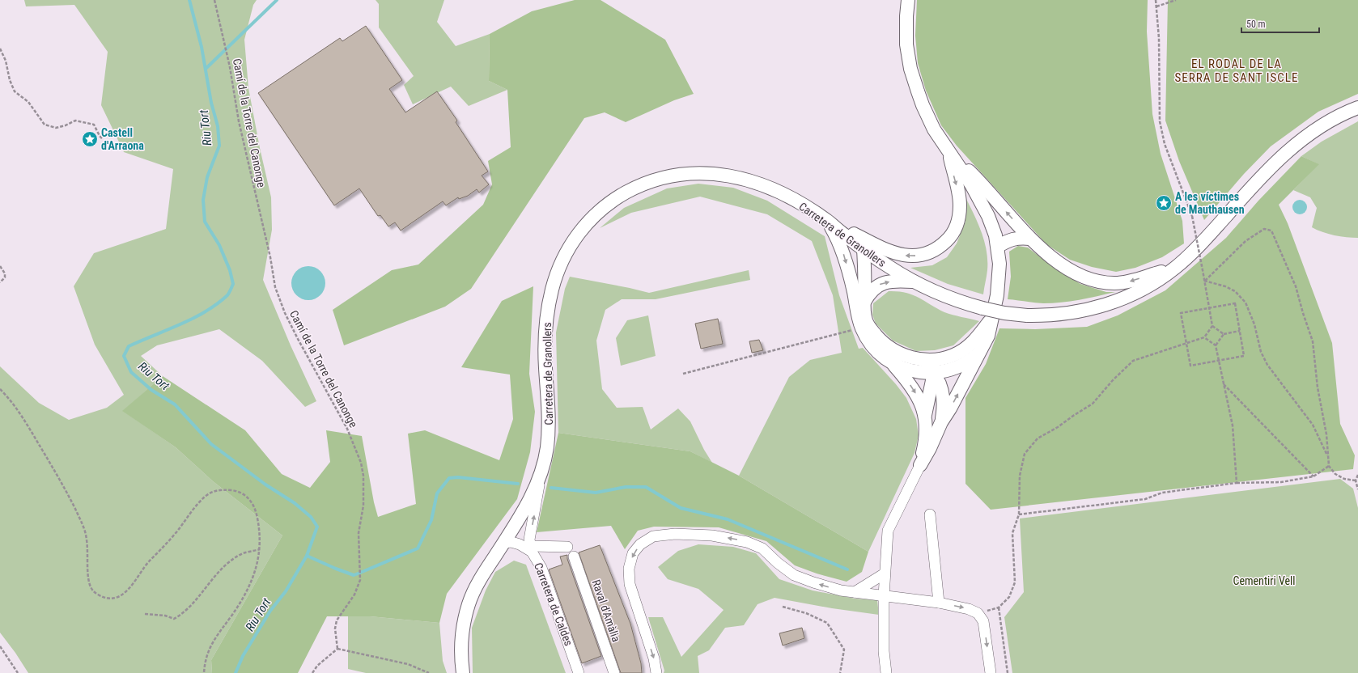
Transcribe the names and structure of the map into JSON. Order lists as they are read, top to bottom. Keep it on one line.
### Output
{"streets":{"main road":["Carretera de Granollers"],"street":["Carretera de Caldes","Raval d'Amàlia"],"path":["Camí de la Torre del Canonge"]},"crossings":[["Carretera de Granollers","Carretera de Caldes"]],"districts":["EL RODAL DE LA SERRA DE SANT ISCLE"],"water":["Riu Tort"],"parks":["Cementiri Vell"],"places":{"place":["Castell d'Arraona","A les víctimes de Mauthausen"]},"scale_bar":"50 m"}
